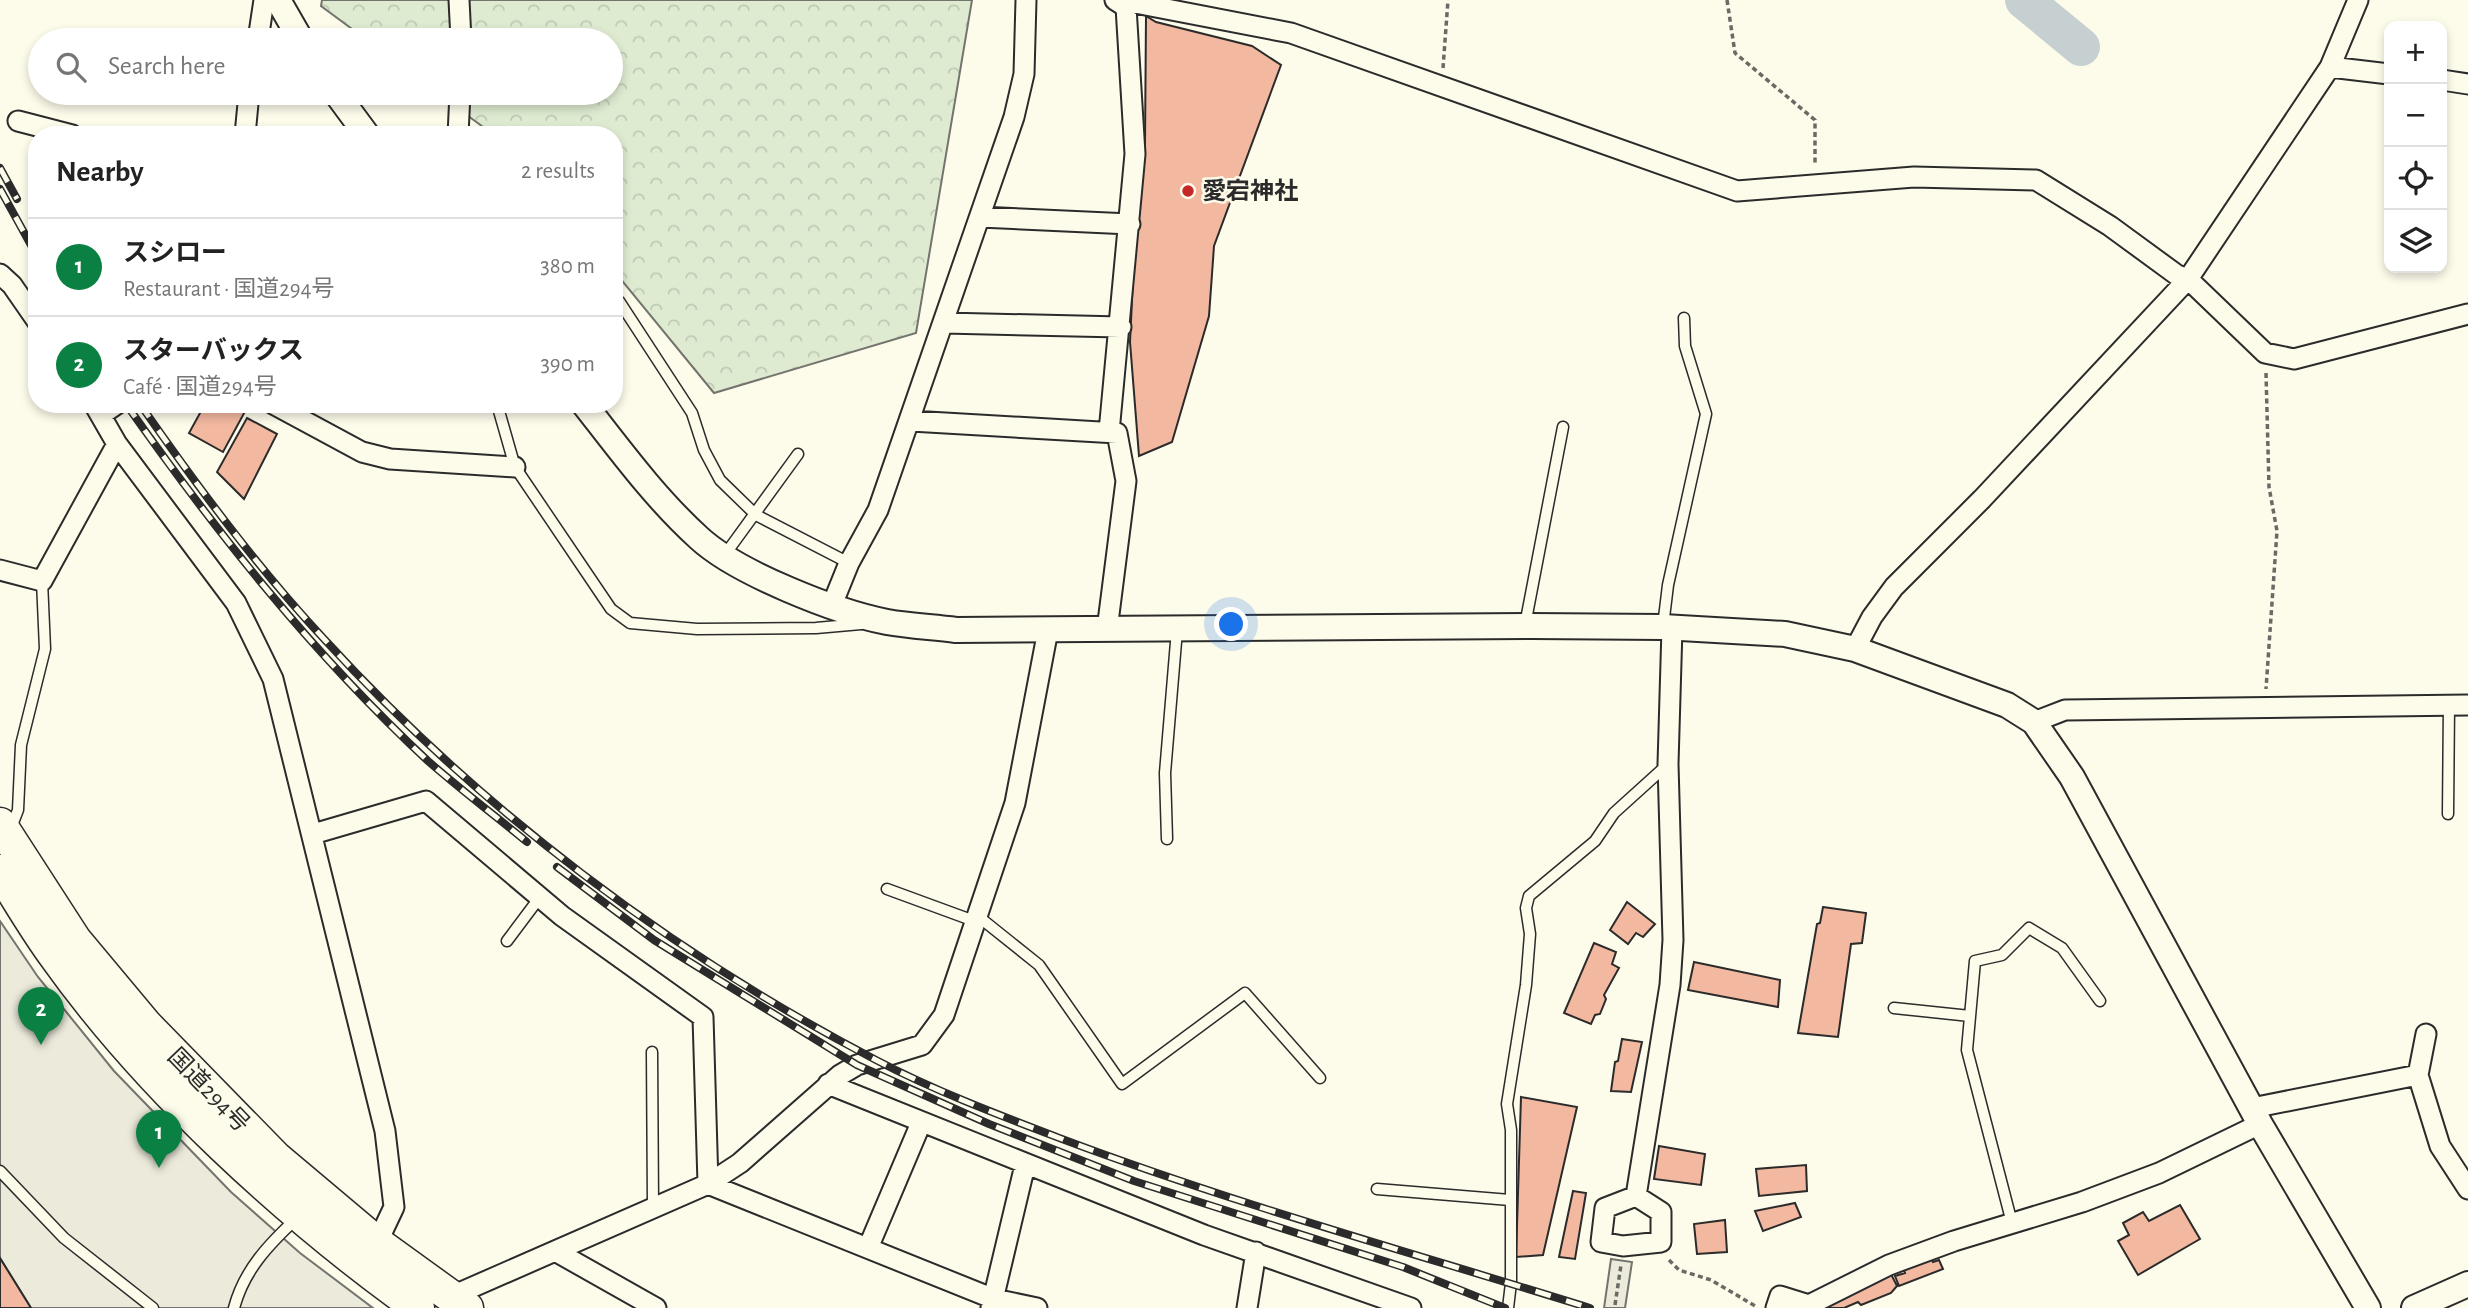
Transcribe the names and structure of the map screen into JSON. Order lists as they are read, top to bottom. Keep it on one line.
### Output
{"streets":{"highway":["国道294号"]},"places":["愛宕神社"],"page":{"map_buttons":["+","−"],"search":"Search here","heading":["Nearby","2 results"],"list":[{"mark":"1","name":"スシロー","note":"Restaurant · 国道294号","value":"380 m"},{"mark":"2","name":"スターバックス","note":"Café · 国道294号","value":"390 m"}],"pins":["2","1"]}}
